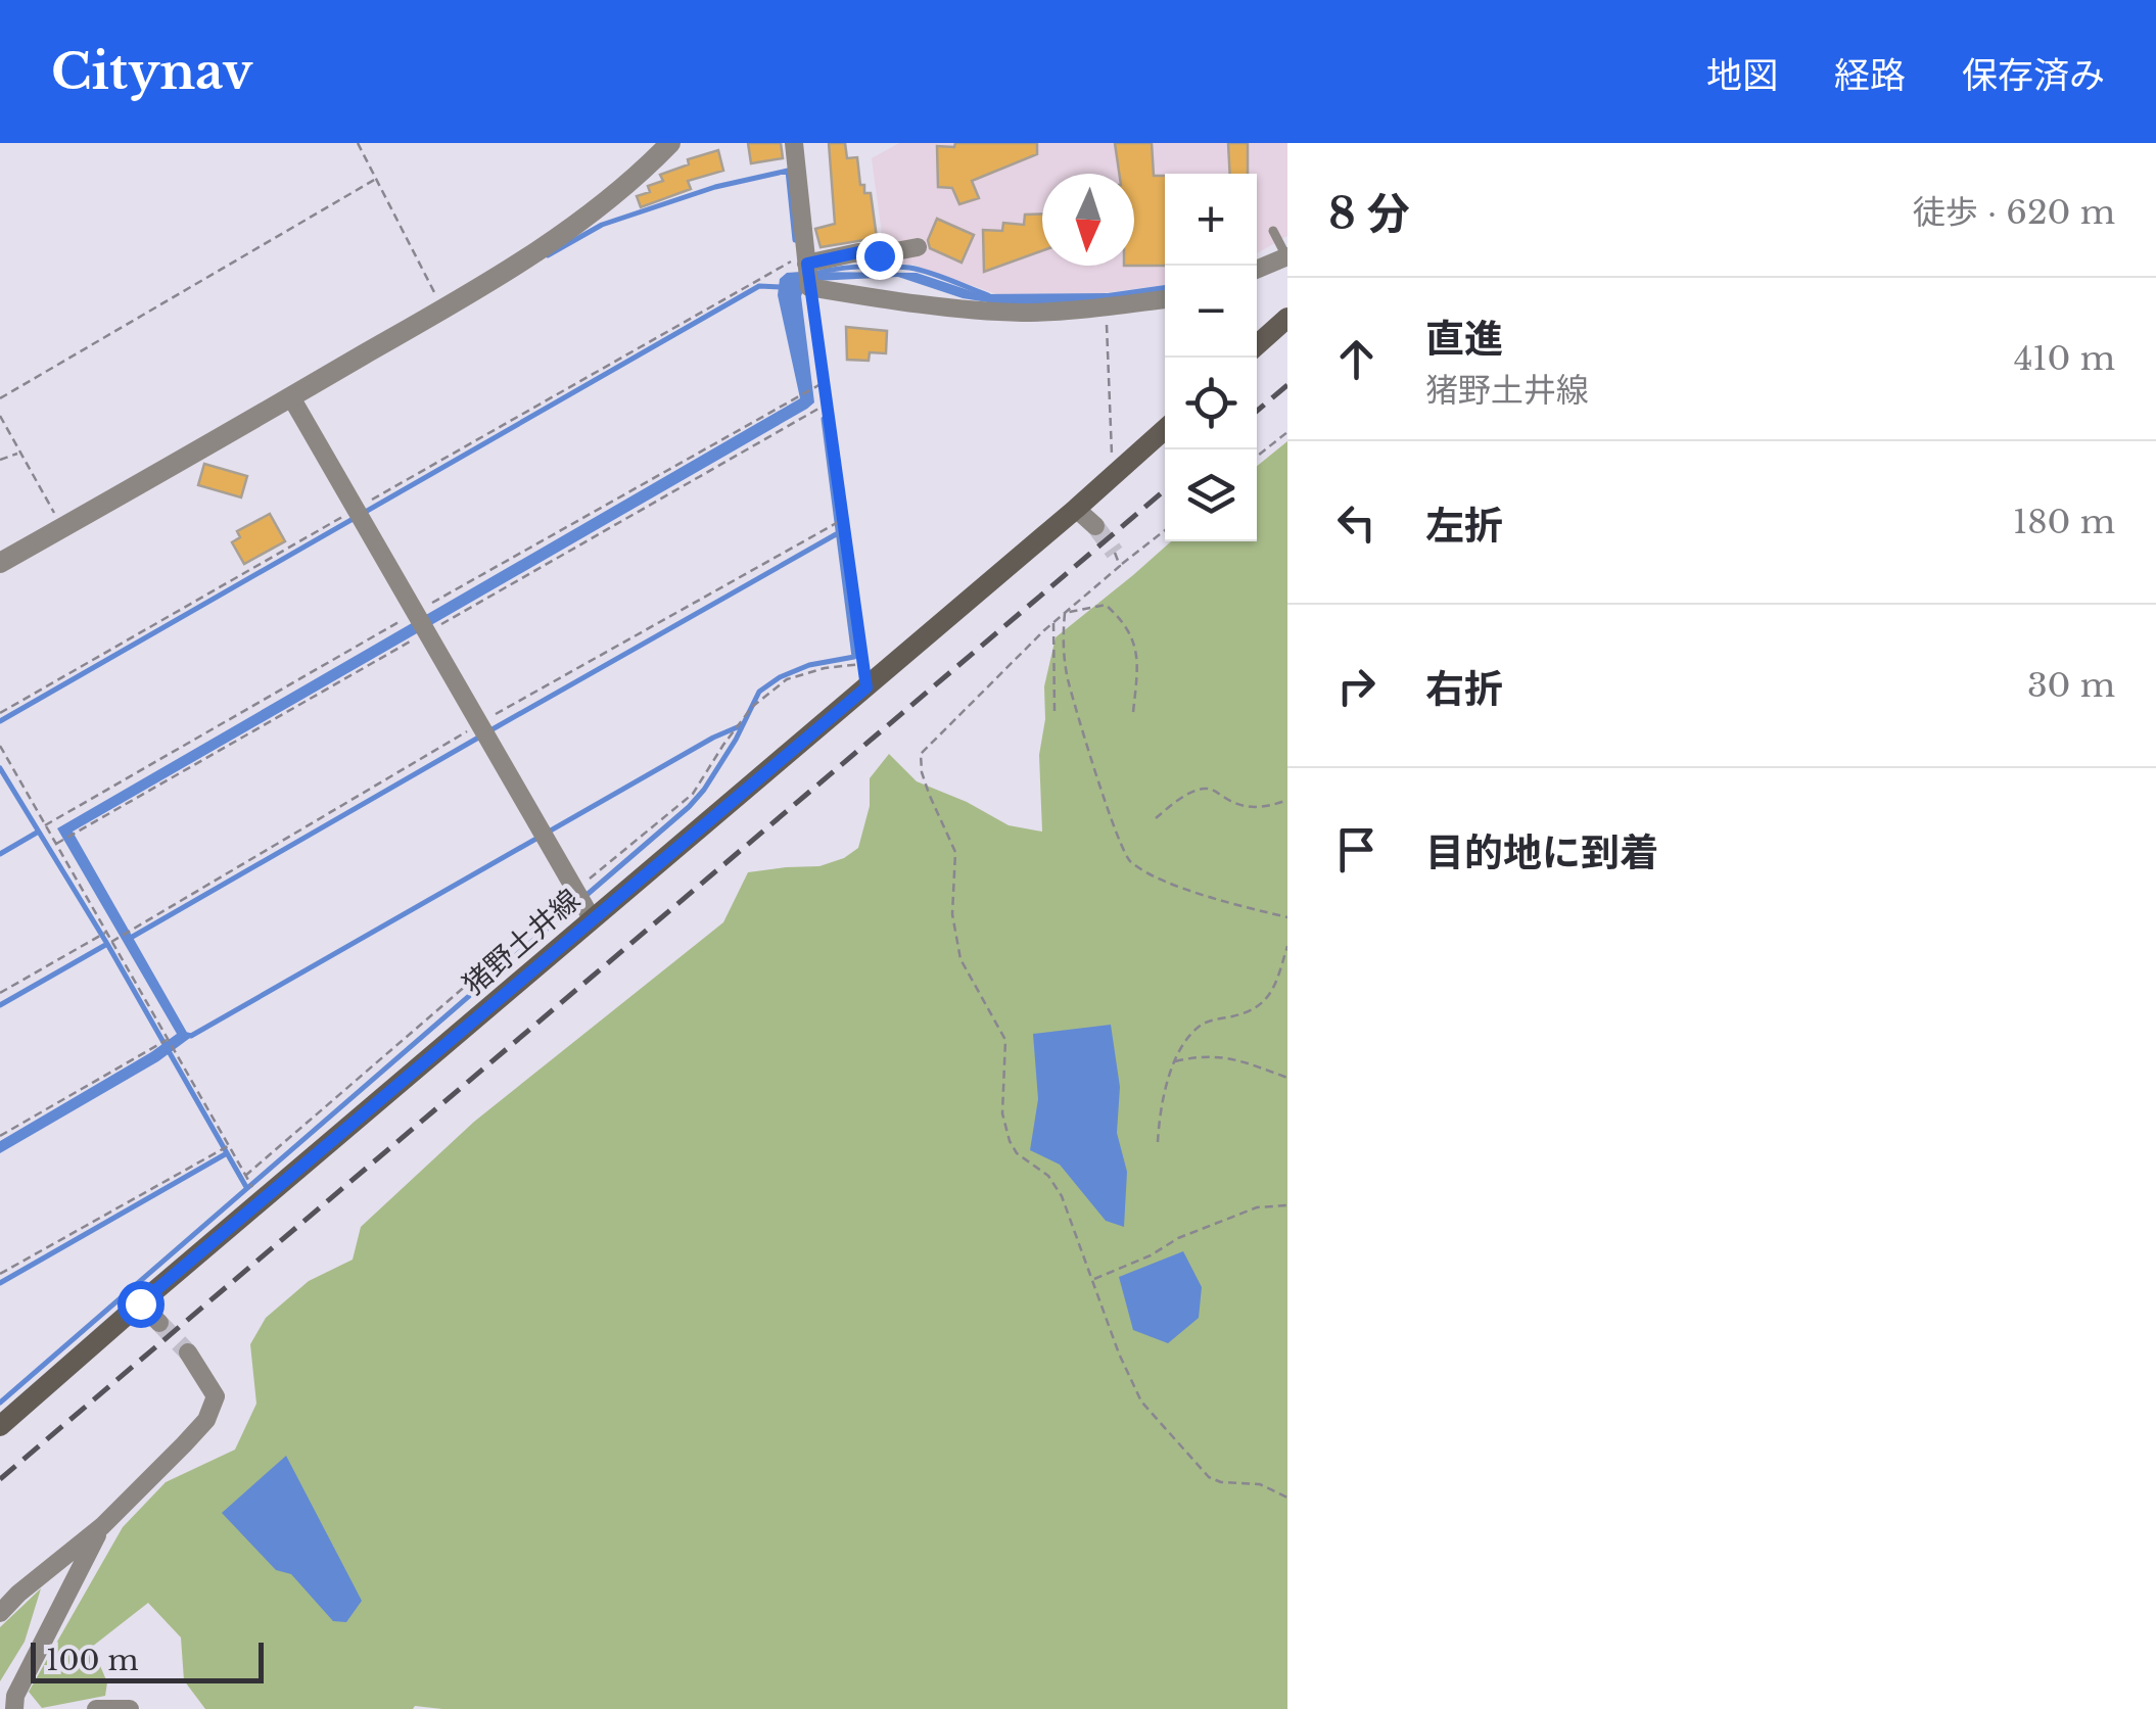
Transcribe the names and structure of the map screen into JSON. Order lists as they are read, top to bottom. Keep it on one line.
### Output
{"streets":{"main road":["猪野土井線"]},"scale_bar":"100 m","north":"bottom","page":{"header":"Citynav","nav":["地図","経路","保存済み"],"heading":["8 分","徒歩 · 620 m"],"map_buttons":["+","−"],"list":[["直進","猪野土井線","410 m"],["左折","180 m"],["右折","30 m"],"目的地に到着"],"scale":"100 m"}}
